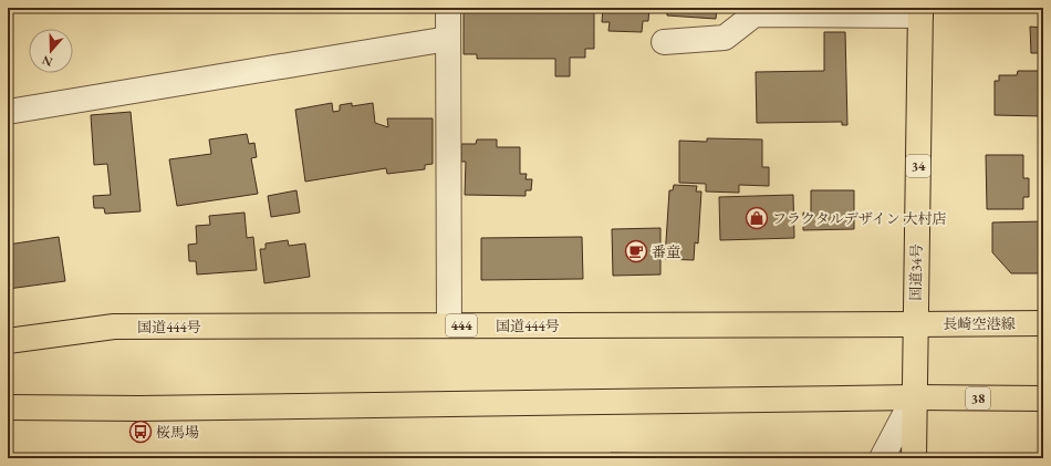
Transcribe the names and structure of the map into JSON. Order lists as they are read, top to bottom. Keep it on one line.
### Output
{"streets":{"main road":["34","国道34号","長崎空港線","444","国道444号","38"]},"crossings":[["国道34号","長崎空港線"],["国道34号","国道444号"],["国道34号","38"],["長崎空港線","国道444号"]],"places":{"shop":["フラクタルデザイン 大村店"],"cafe":["番童"],"bus stop":["桜馬場"]},"north":"bottom"}
